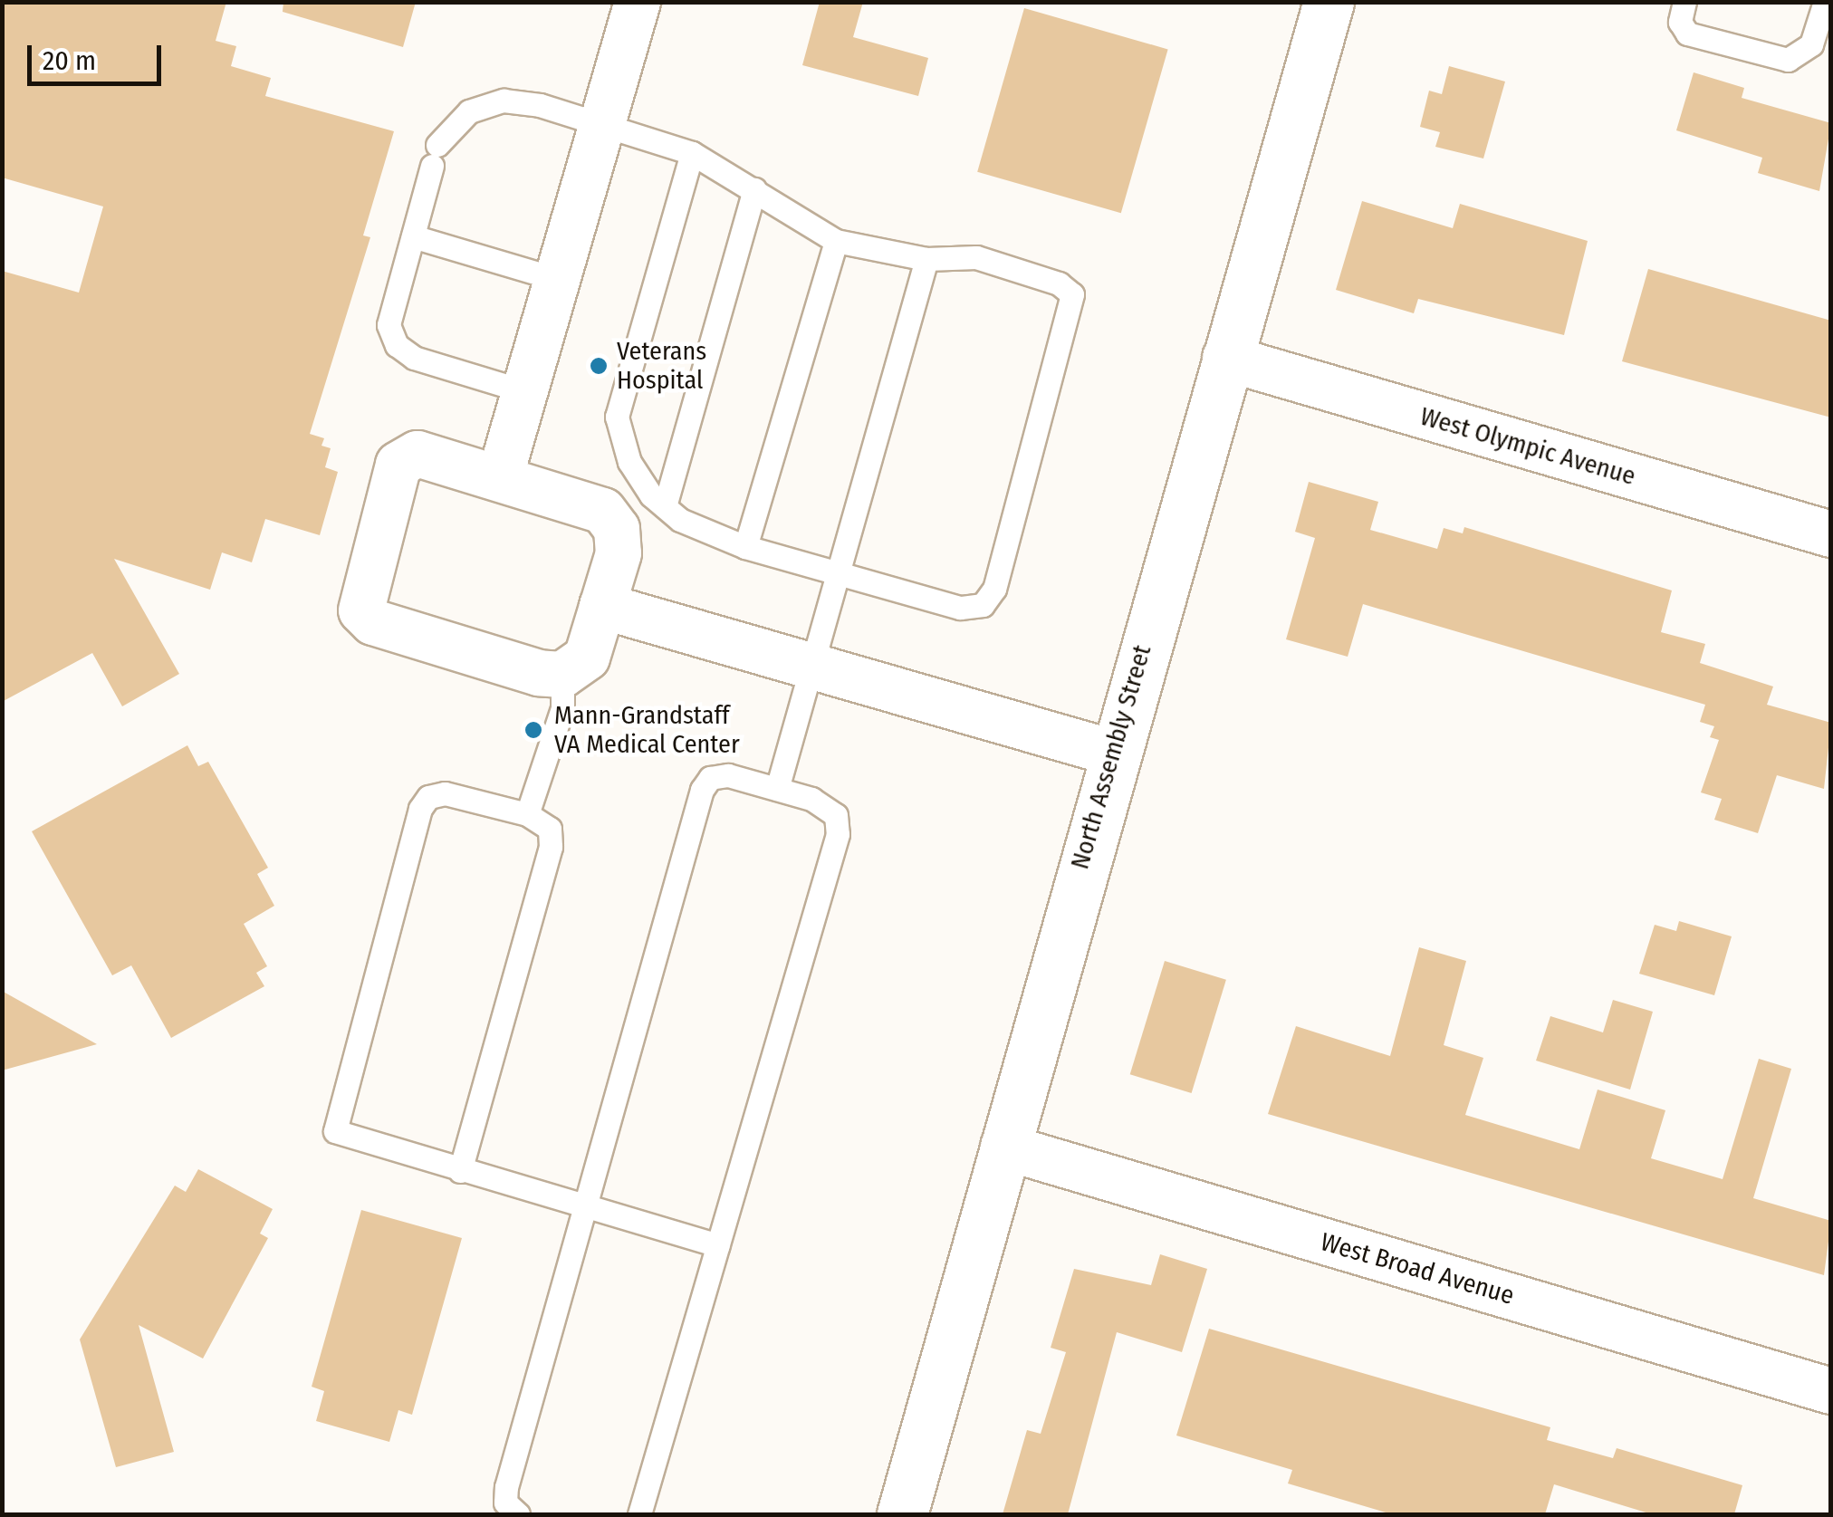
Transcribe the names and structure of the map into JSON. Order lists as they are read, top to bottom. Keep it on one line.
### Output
{"streets":{"main road":["North Assembly Street"],"street":["West Olympic Avenue","West Broad Avenue"]},"crossings":[["West Olympic Avenue","North Assembly Street"],["North Assembly Street","West Broad Avenue"]],"places":["Veterans Hospital","Mann-Grandstaff VA Medical Center"],"scale_bar":"20 m"}
